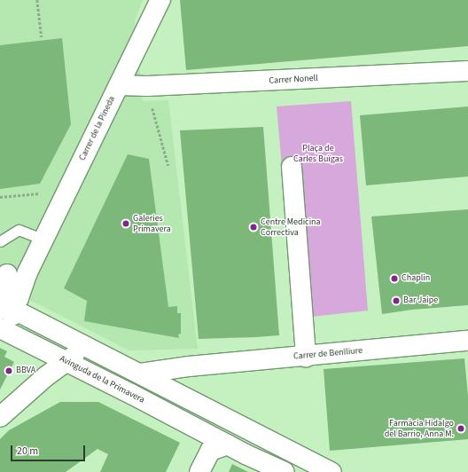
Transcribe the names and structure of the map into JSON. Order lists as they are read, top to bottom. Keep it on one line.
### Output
{"streets":{"street":["Carrer Nonell","Carrer de la Pineda","Carrer de Benlliure","Avinguda de la Primavera"]},"crossings":[["Carrer Nonell","Carrer de la Pineda"],["Carrer de Benlliure","Avinguda de la Primavera"]],"parks":["Plaça de Carles Buïgas"],"places":["Galeries Primavera","Centre Medicina Correctiva","Chaplin","Bar Jaipe","BBVA","Farmàcia Hidalgo del Barrio, Anna M."],"scale_bar":"20 m"}
